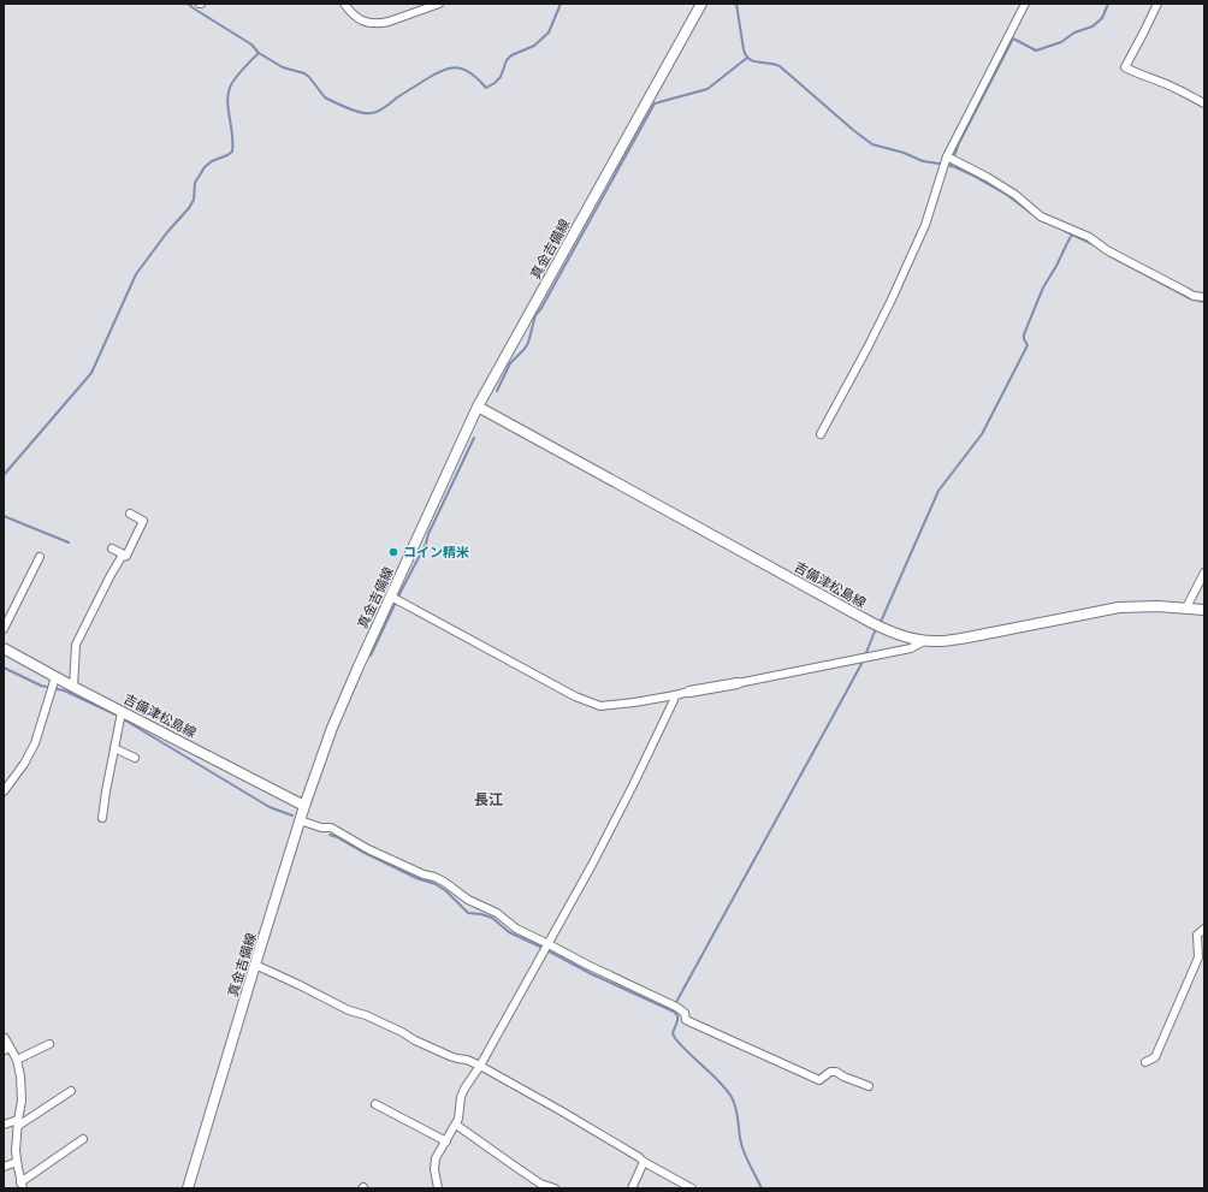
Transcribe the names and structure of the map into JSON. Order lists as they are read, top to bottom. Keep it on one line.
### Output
{"streets":{"main road":["真金吉備線","吉備津松島線"]},"crossings":[["真金吉備線","吉備津松島線"]],"districts":["長江"],"places":["コイン精米"]}
